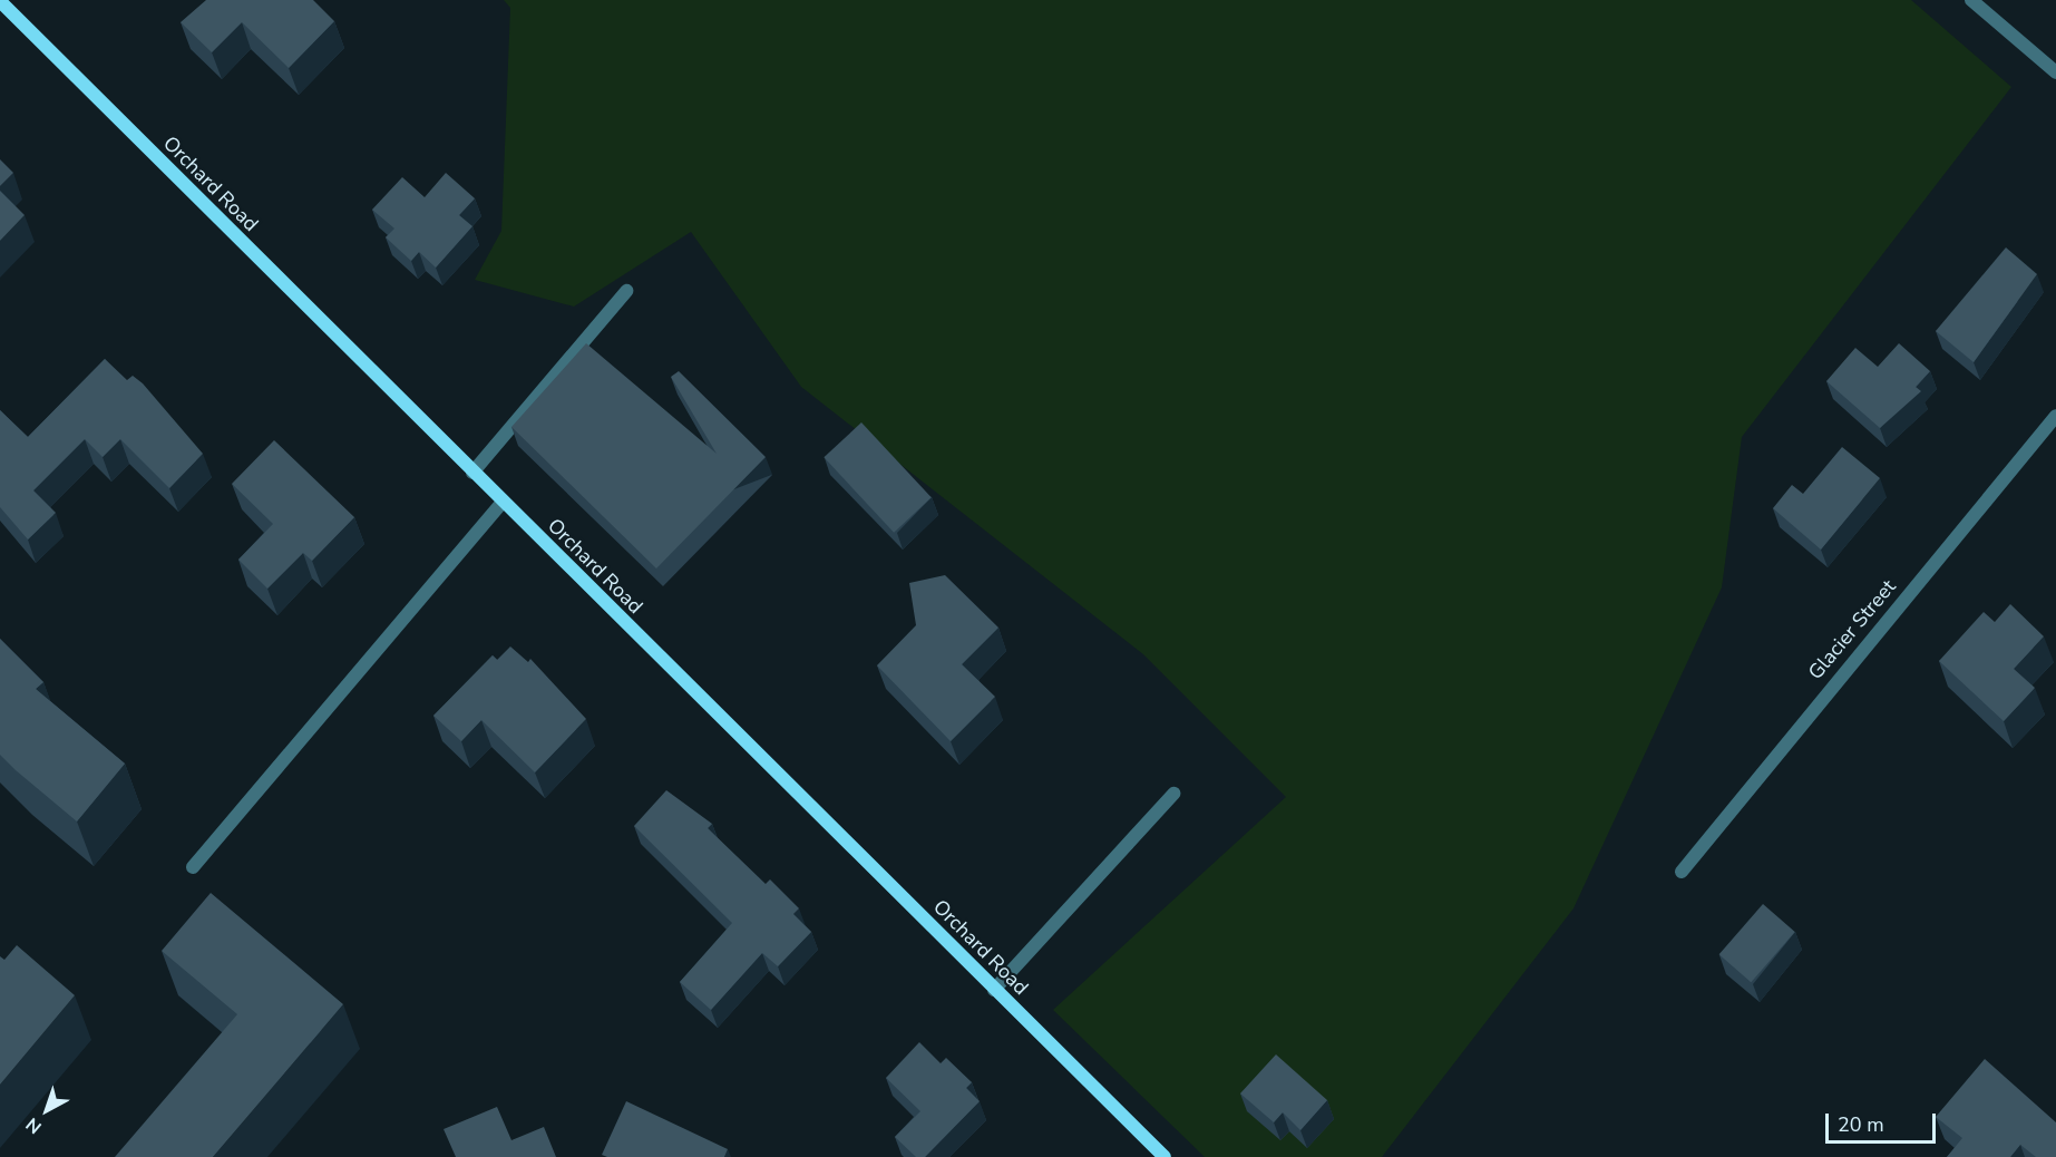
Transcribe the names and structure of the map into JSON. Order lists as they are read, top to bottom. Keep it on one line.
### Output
{"streets":{"main road":["Orchard Road"],"street":["Glacier Street"]},"scale_bar":"20 m","north":"bottom left"}
